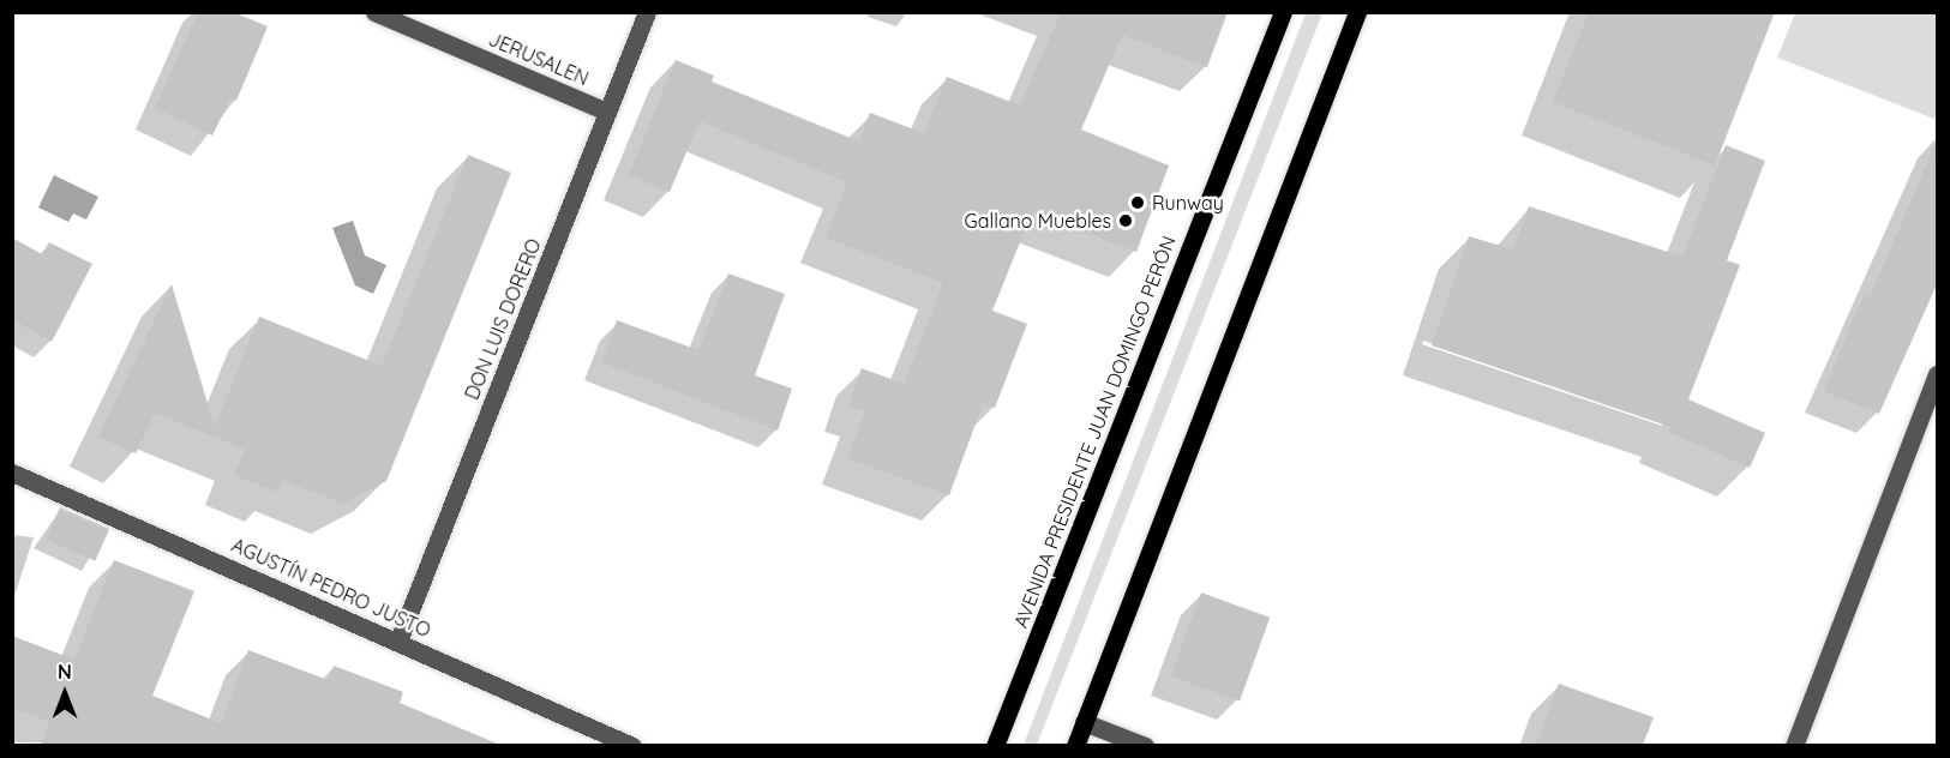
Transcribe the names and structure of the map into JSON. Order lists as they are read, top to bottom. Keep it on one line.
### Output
{"streets":{"main road":["AVENIDA PRESIDENTE JUAN DOMINGO PERÓN"],"street":["JERUSALEN","DON LUIS DORERO","AGUSTÍN PEDRO JUSTO"]},"crossings":[["JERUSALEN","DON LUIS DORERO"],["DON LUIS DORERO","AGUSTÍN PEDRO JUSTO"]],"places":["Runway","Gallano Muebles"],"north":"top"}
